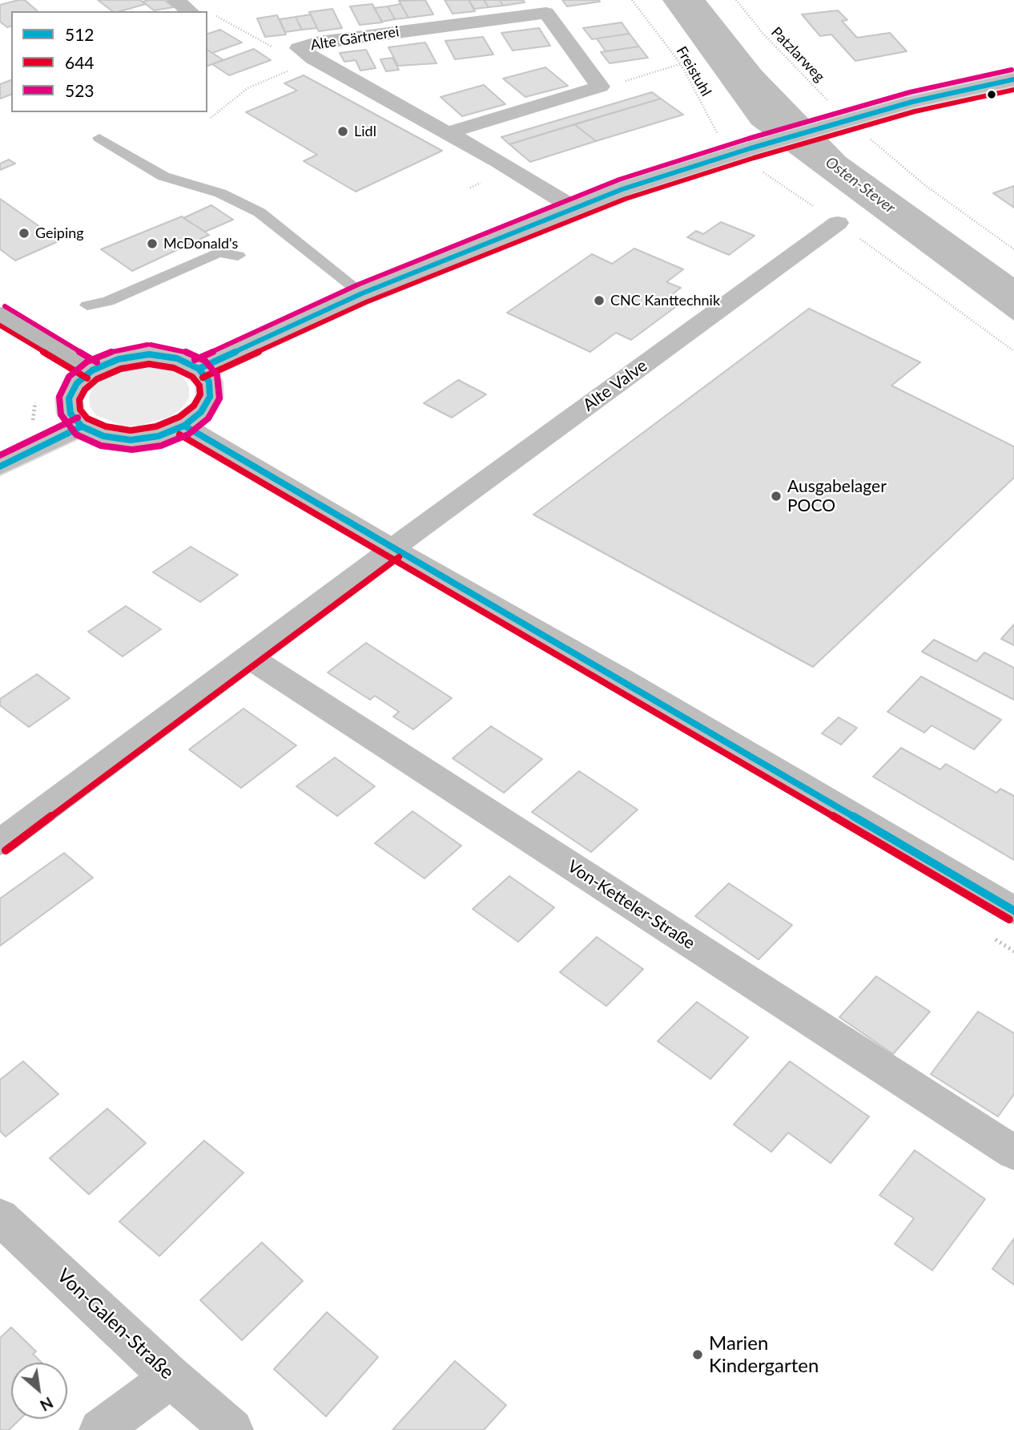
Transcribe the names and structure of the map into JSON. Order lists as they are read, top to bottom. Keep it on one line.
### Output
{"streets":{"street":["Alte Gärtnerei","Alte Valve","Von-Ketteler-Straße","Von-Galen-Straße"],"path":["Patzlarweg","Freistuhl"]},"crossings":[["Freistuhl","Alte Valve"],["Alte Valve","Von-Ketteler-Straße"]],"water":["Osten-Stever"],"places":["Lidl","Geiping","McDonald's","CNC Kanttechnik","Ausgabelager POCO","Marien Kindergarten"],"lines":["transit line 523","transit line 512","transit line 644"],"legend":["512","644","523"],"north":"bottom right"}
